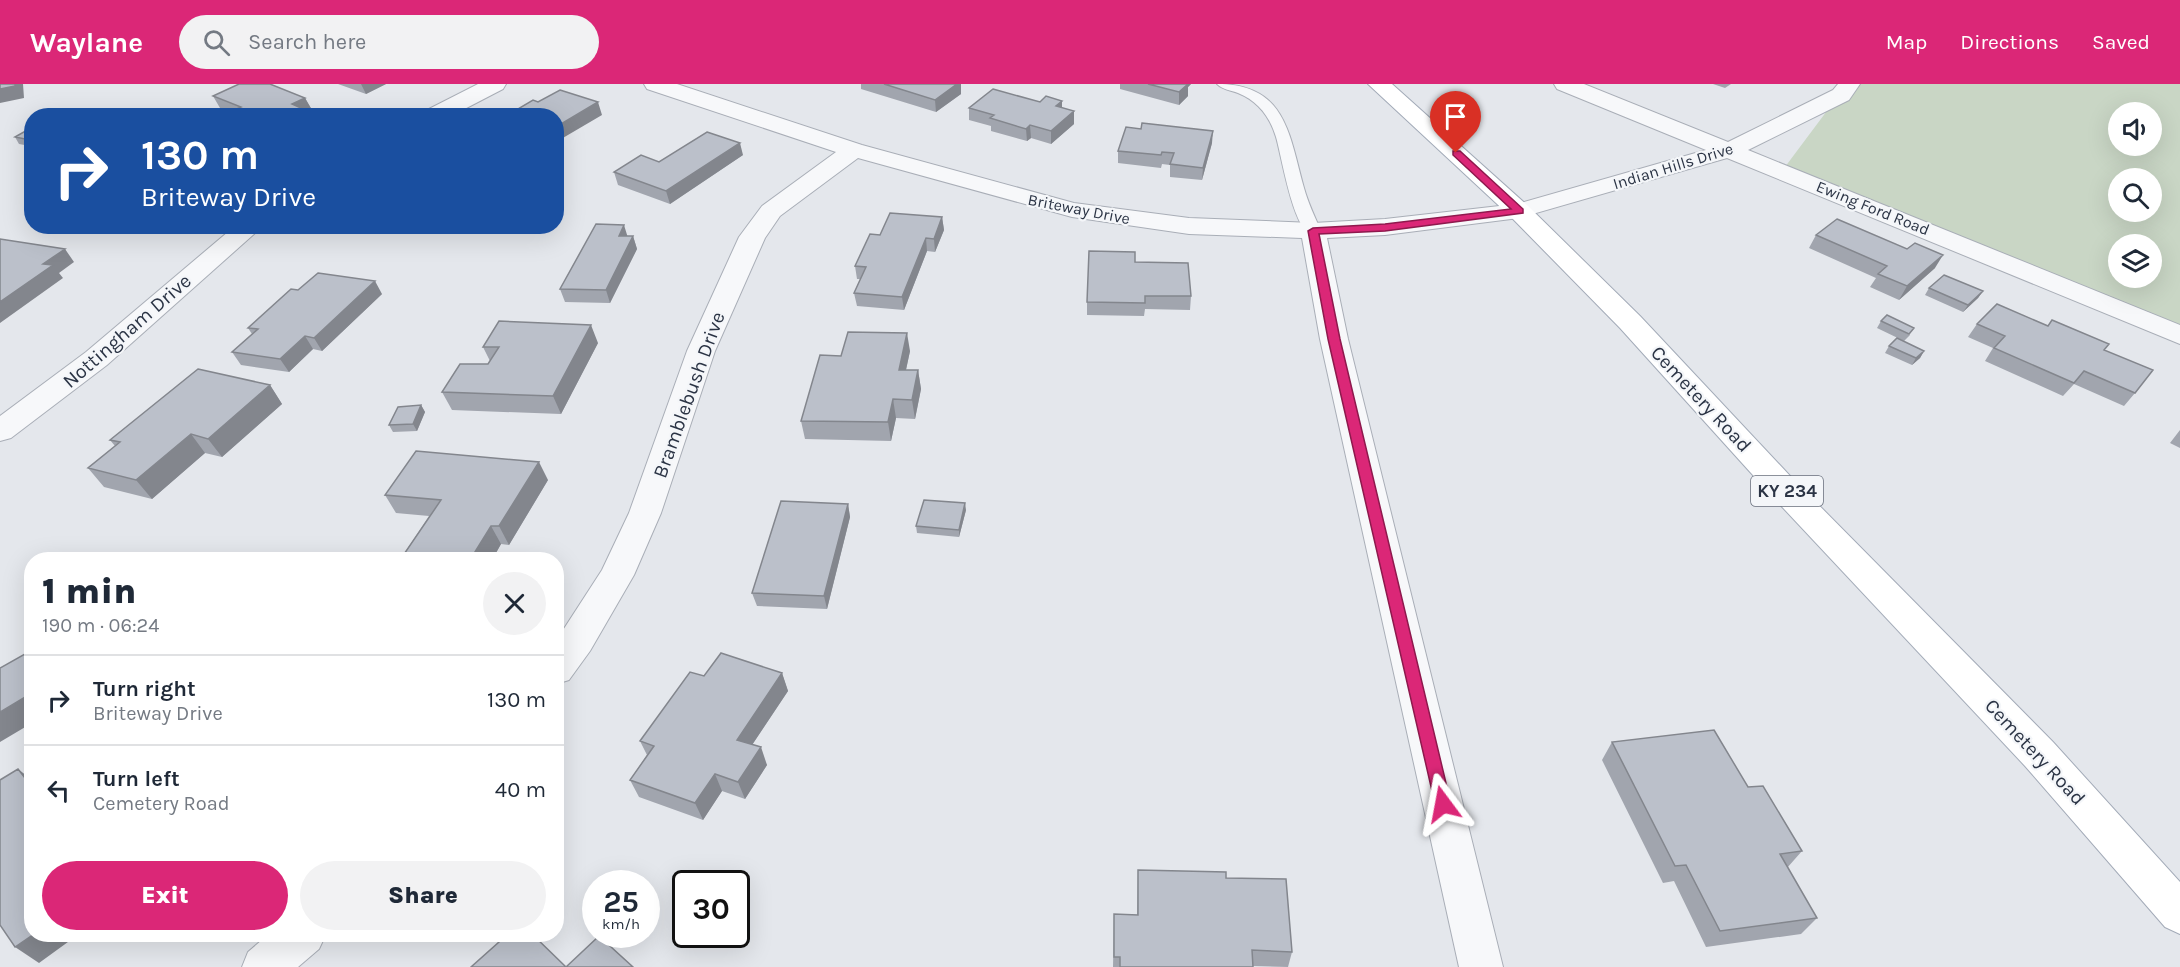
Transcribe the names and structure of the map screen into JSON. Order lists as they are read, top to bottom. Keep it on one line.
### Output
{"streets":{"main road":["Cemetery Road","KY 234"],"street":["Indian Hills Drive","Ewing Ford Road","Briteway Drive","Nottingham Drive","Bramblebush Drive"]},"crossings":[["Indian Hills Drive","Ewing Ford Road"],["Indian Hills Drive","Briteway Drive"],["Indian Hills Drive","Cemetery Road"],["Briteway Drive","Bramblebush Drive"],["Briteway Drive","Cemetery Road"]],"page":{"header":"Waylane","search":"Search here","nav":["Map","Directions","Saved"],"turn":["130 m","Briteway Drive"],"heading":["1 min","190 m · 06:24"],"list":[{"name":"Turn right","note":"Briteway Drive","value":"130 m"},{"name":"Turn left","note":"Cemetery Road","value":"40 m"}],"buttons":["Exit","Share"],"speed":"25 km/h","limit":"30"}}
